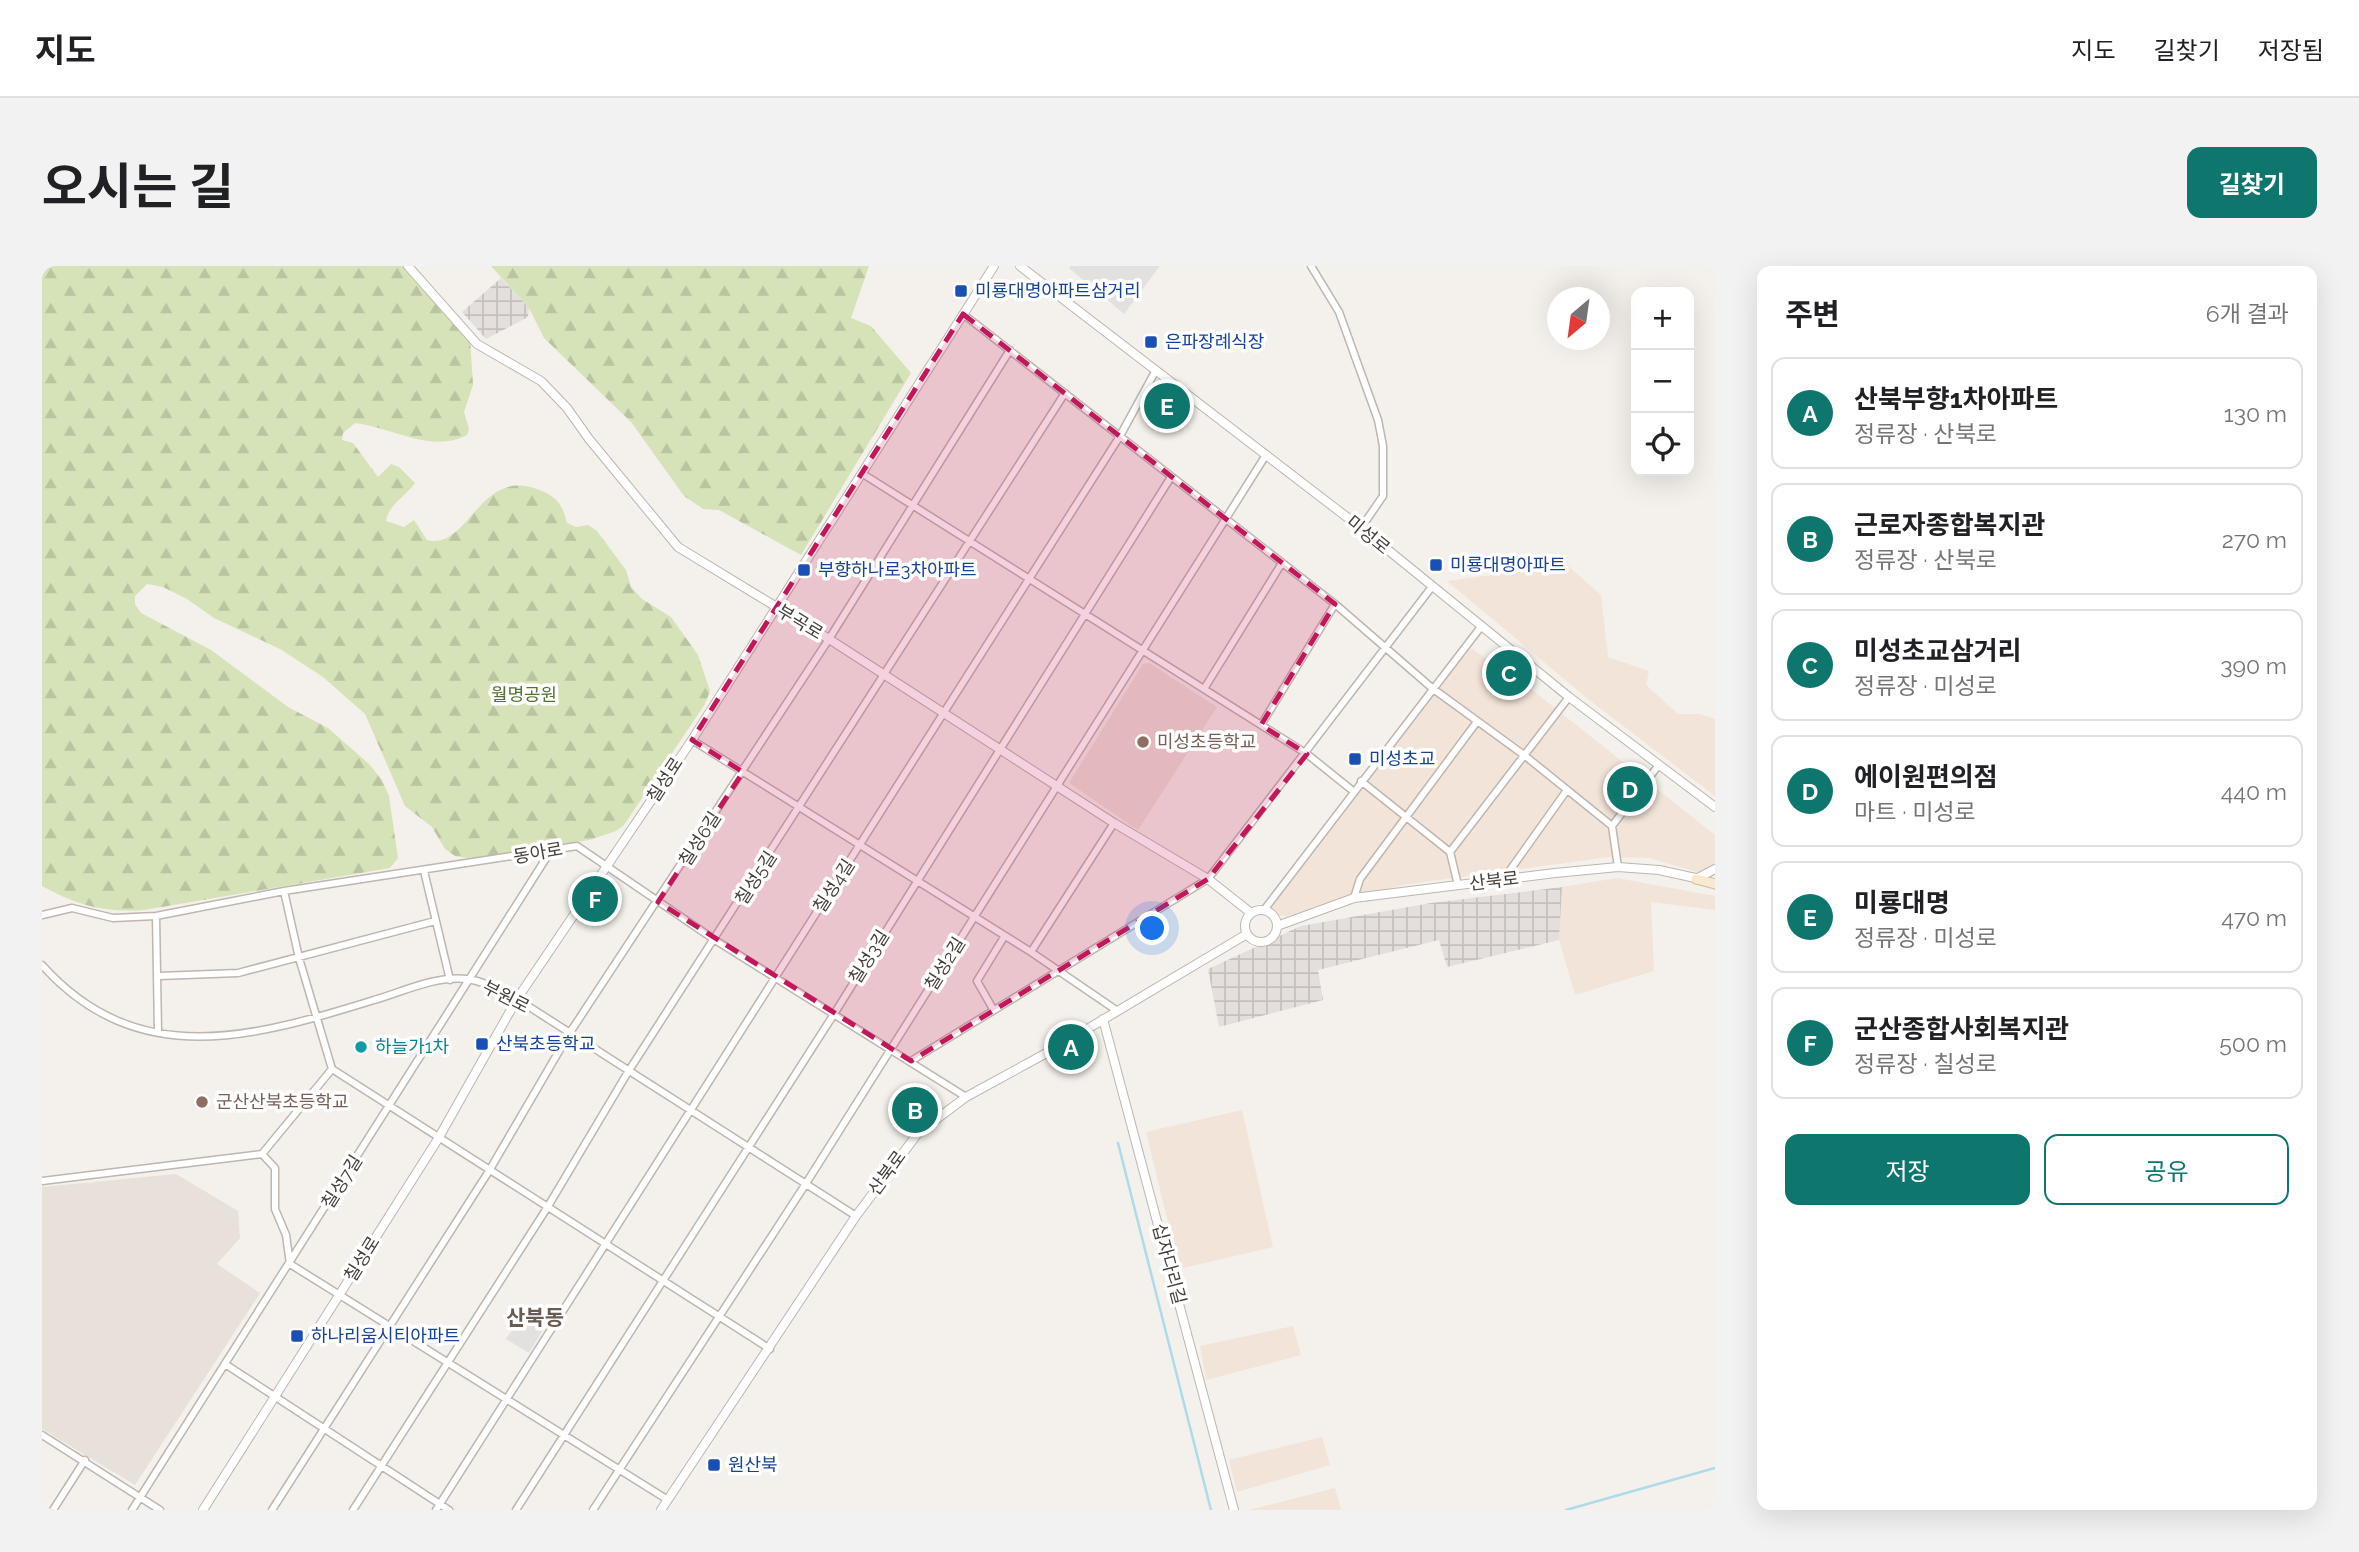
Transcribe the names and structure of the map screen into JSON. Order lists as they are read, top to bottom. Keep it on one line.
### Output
{"streets":{"street":["미성로","부곡로","칠성로","칠성6길","동아로","칠성5길","산북로","칠성4길","칠성3길","칠성2길","부원로","칠성7길","십자다리길"]},"crossings":[["미성로","칠성4길"],["미성로","칠성2길"],["부곡로","칠성로"],["부곡로","칠성6길"],["부곡로","칠성5길"],["부곡로","산북로"],["부곡로","칠성4길"],["부곡로","칠성3길"],["부곡로","칠성2길"],["칠성로","칠성6길"],["칠성로","동아로"],["칠성로","부원로"],["칠성6길","동아로"],["칠성6길","부원로"],["동아로","칠성5길"],["동아로","산북로"],["동아로","칠성4길"],["동아로","칠성3길"],["동아로","칠성2길"],["동아로","칠성7길"],["칠성5길","부원로"],["산북로","부원로"],["산북로","십자다리길"],["칠성4길","부원로"],["칠성3길","부원로"],["칠성2길","부원로"],["부원로","칠성7길"]],"districts":["산북동"],"parks":["월명공원"],"places":{"transit":["미룡대명아파트삼거리","은파장례식장","미룡대명아파트","부향하나로3차아파트","미성초교","산북초등학교","하나리움시티아파트","원산북"],"other":["미성초등학교","하늘가1차","군산산북초등학교"]},"north":"bottom left","page":{"header":"지도","nav":["지도","길찾기","저장됨"],"title":"오시는 길","buttons":["길찾기",["저장","공유"]],"heading":["주변","6개 결과"],"map_buttons":["+","−"],"list":[{"mark":"A","name":"산북부향1차아파트","note":"정류장 · 산북로","value":"130 m"},{"mark":"B","name":"근로자종합복지관","note":"정류장 · 산북로","value":"270 m"},{"mark":"C","name":"미성초교삼거리","note":"정류장 · 미성로","value":"390 m"},{"mark":"D","name":"에이원편의점","note":"마트 · 미성로","value":"440 m"},{"mark":"E","name":"미룡대명","note":"정류장 · 미성로","value":"470 m"},{"mark":"F","name":"군산종합사회복지관","note":"정류장 · 칠성로","value":"500 m"}],"pins":["E","C","D","F","A","B"]}}
